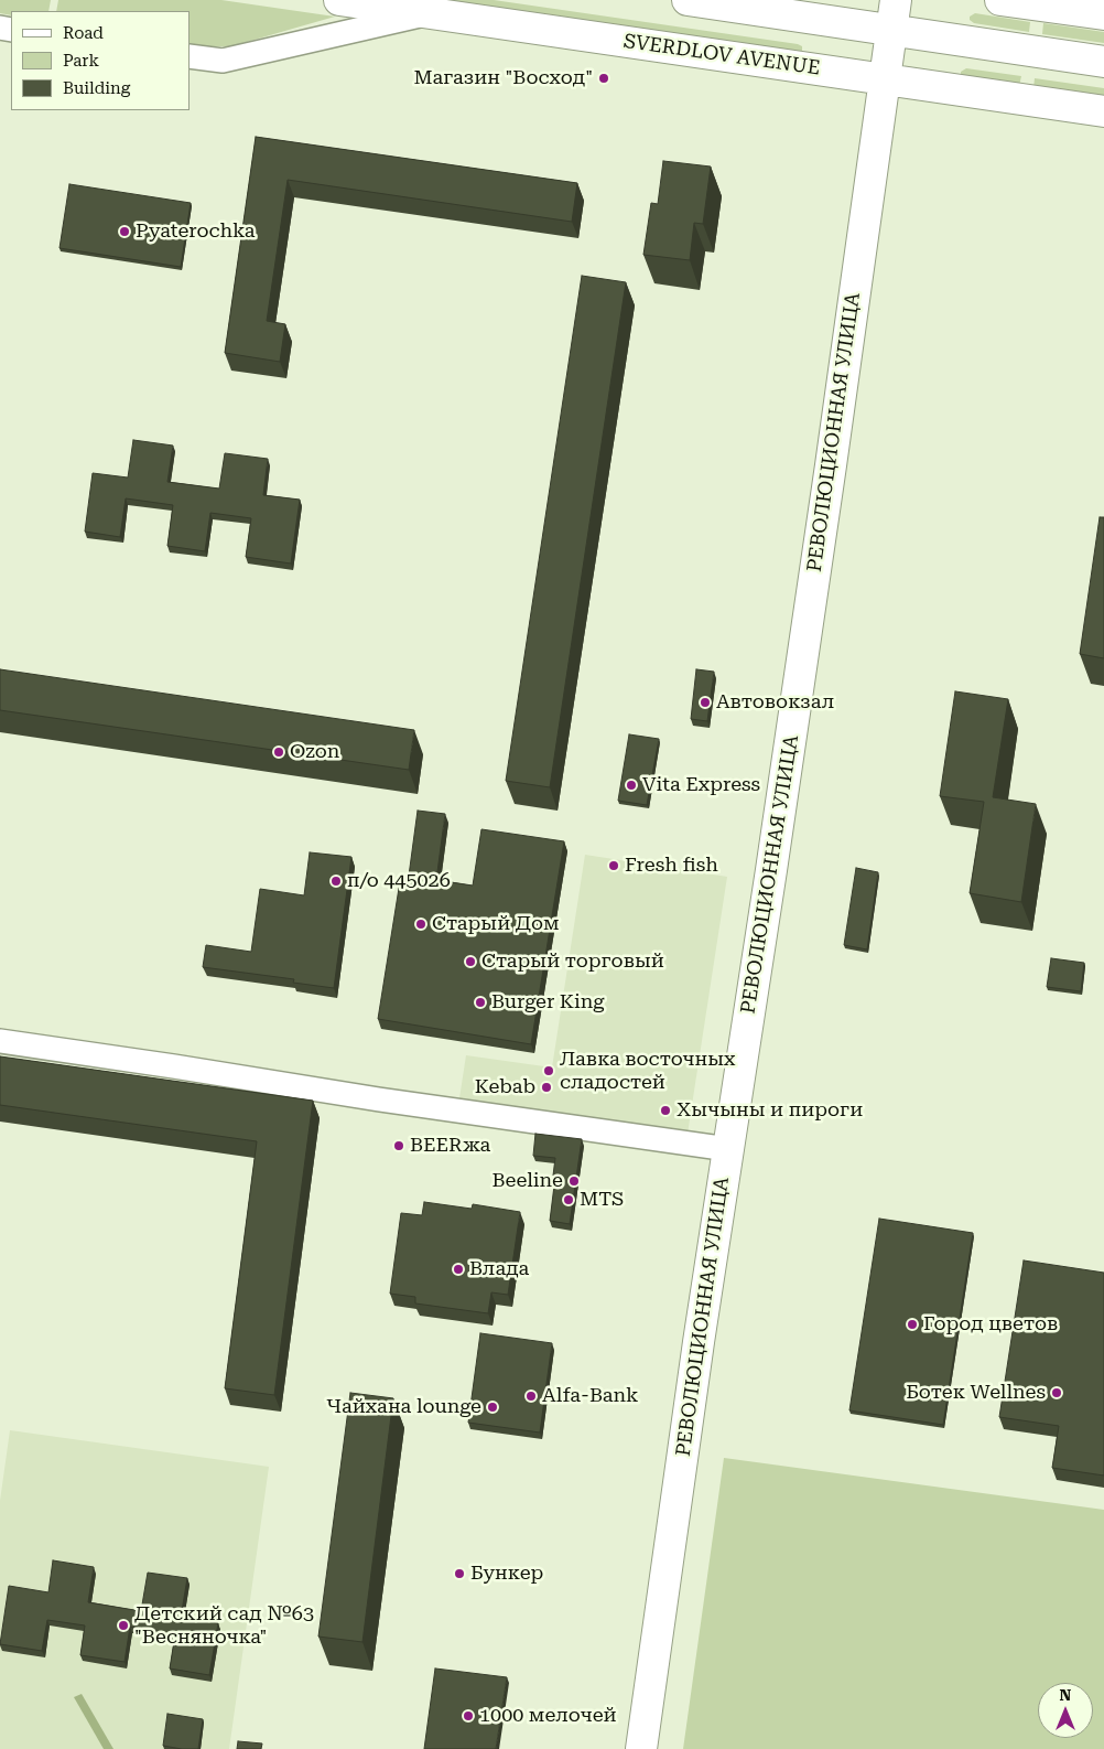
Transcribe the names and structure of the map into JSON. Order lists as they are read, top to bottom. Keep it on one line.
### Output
{"streets":{"main road":["SVERDLOV AVENUE","РЕВОЛЮЦИОННАЯ УЛИЦА"]},"crossings":[["SVERDLOV AVENUE","РЕВОЛЮЦИОННАЯ УЛИЦА"]],"places":["Магазин \"Восход\"","Pyaterochka","Автовокзал","Ozon","Vita Express","Fresh fish","п/о 445026","Старый Дом","Старый торговый","Burger King","Лавка восточных сладостей","Kebab","Хычыны и пироги","BEERжа","Beeline","MTS","Влада","Город цветов","Ботек Wellnes","Alfa-Bank","Чайхана lounge","Бункер","Детский сад №63 \"Весняночка\"","1000 мелочей"],"legend":["Road","Park","Building"],"north":"top"}
